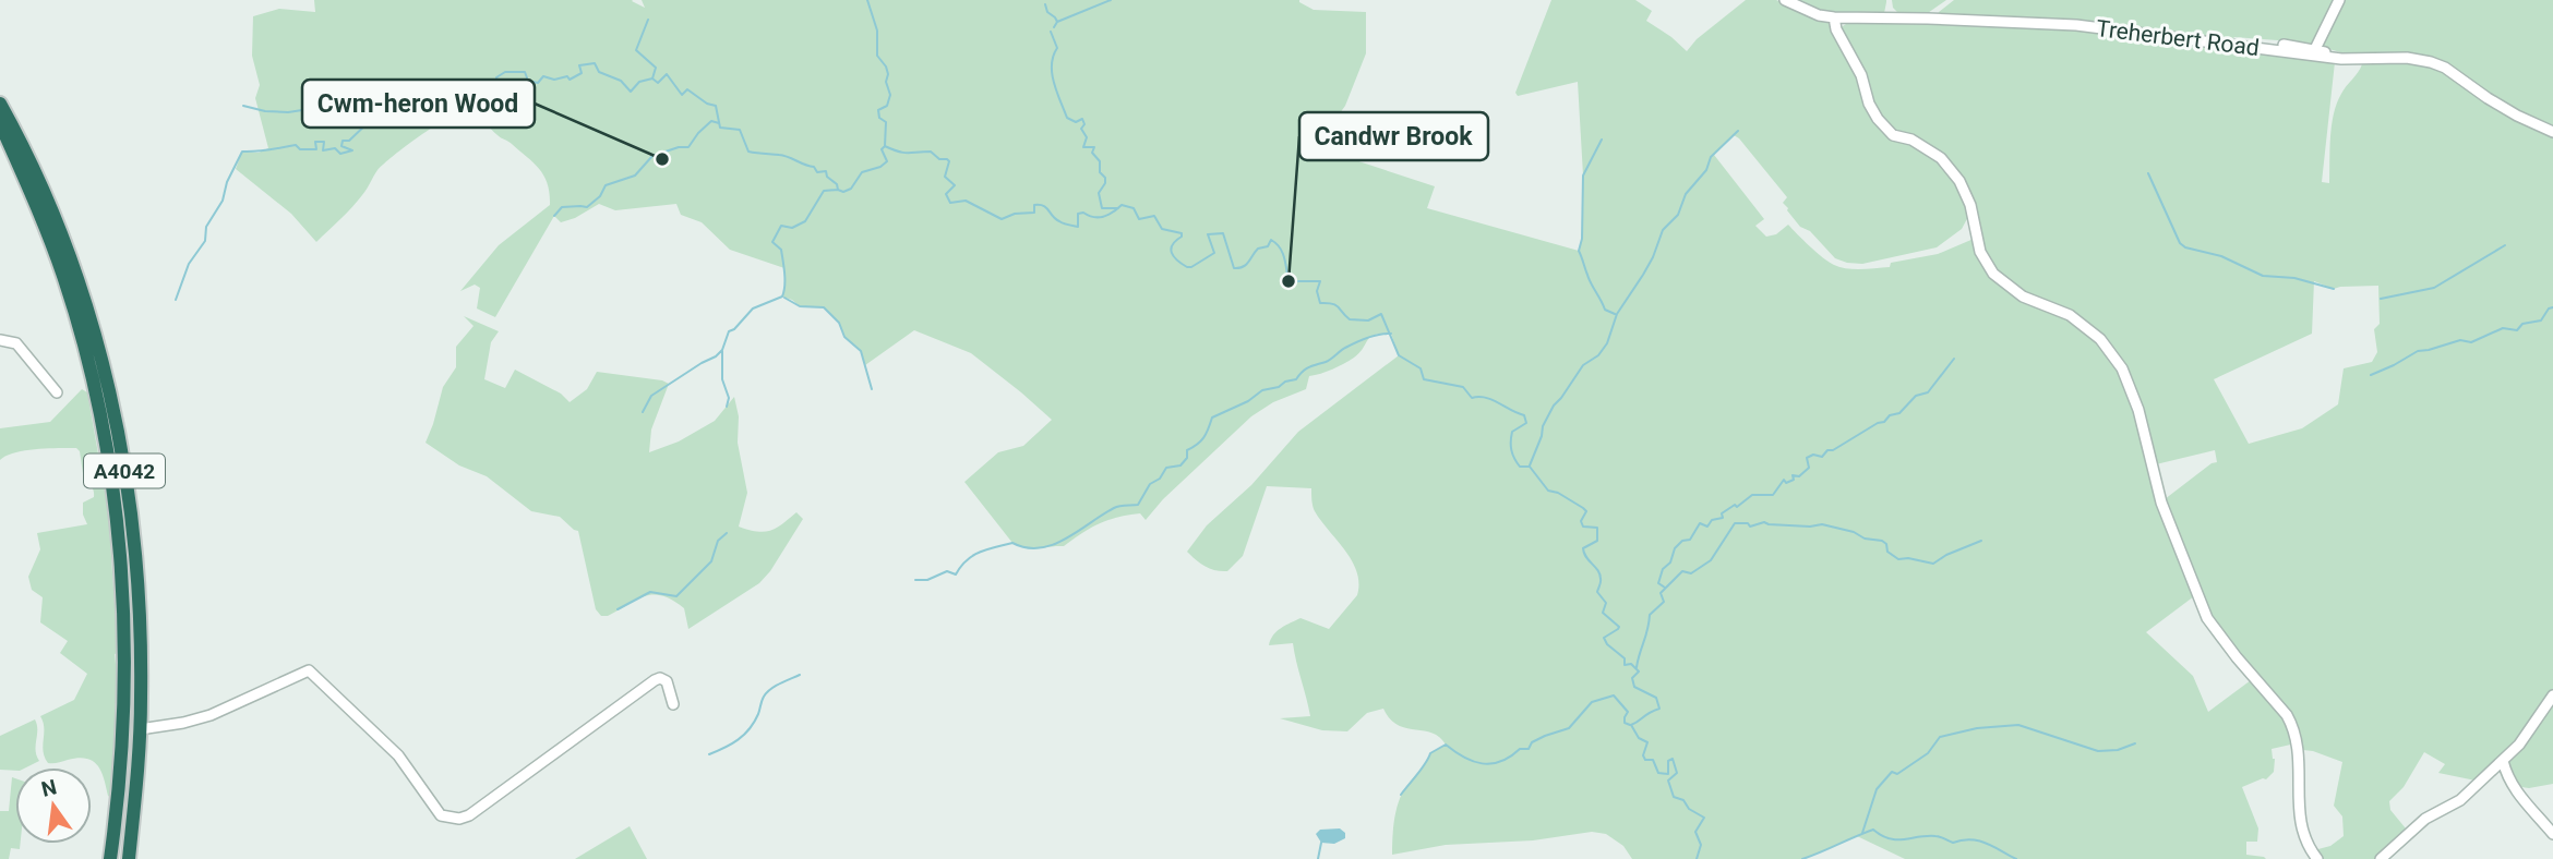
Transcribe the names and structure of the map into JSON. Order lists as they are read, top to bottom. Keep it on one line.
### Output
{"streets":{"highway":["A4042"],"street":["Treherbert Road"]},"places":["Cwm-heron Wood","Candwr Brook"],"north":"top"}
